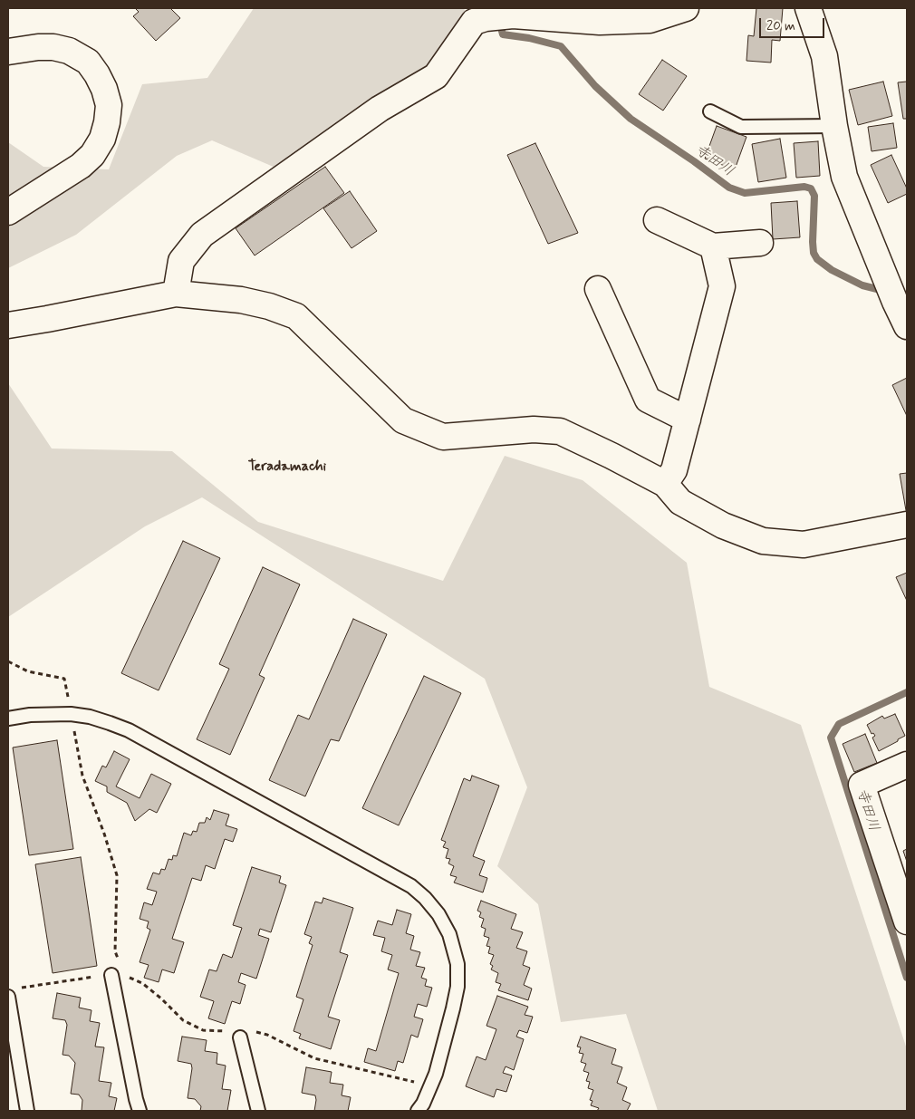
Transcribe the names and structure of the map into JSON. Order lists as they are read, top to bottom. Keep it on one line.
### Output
{"districts":["Teradamachi"],"water":["寺田川"],"scale_bar":"20 m"}
